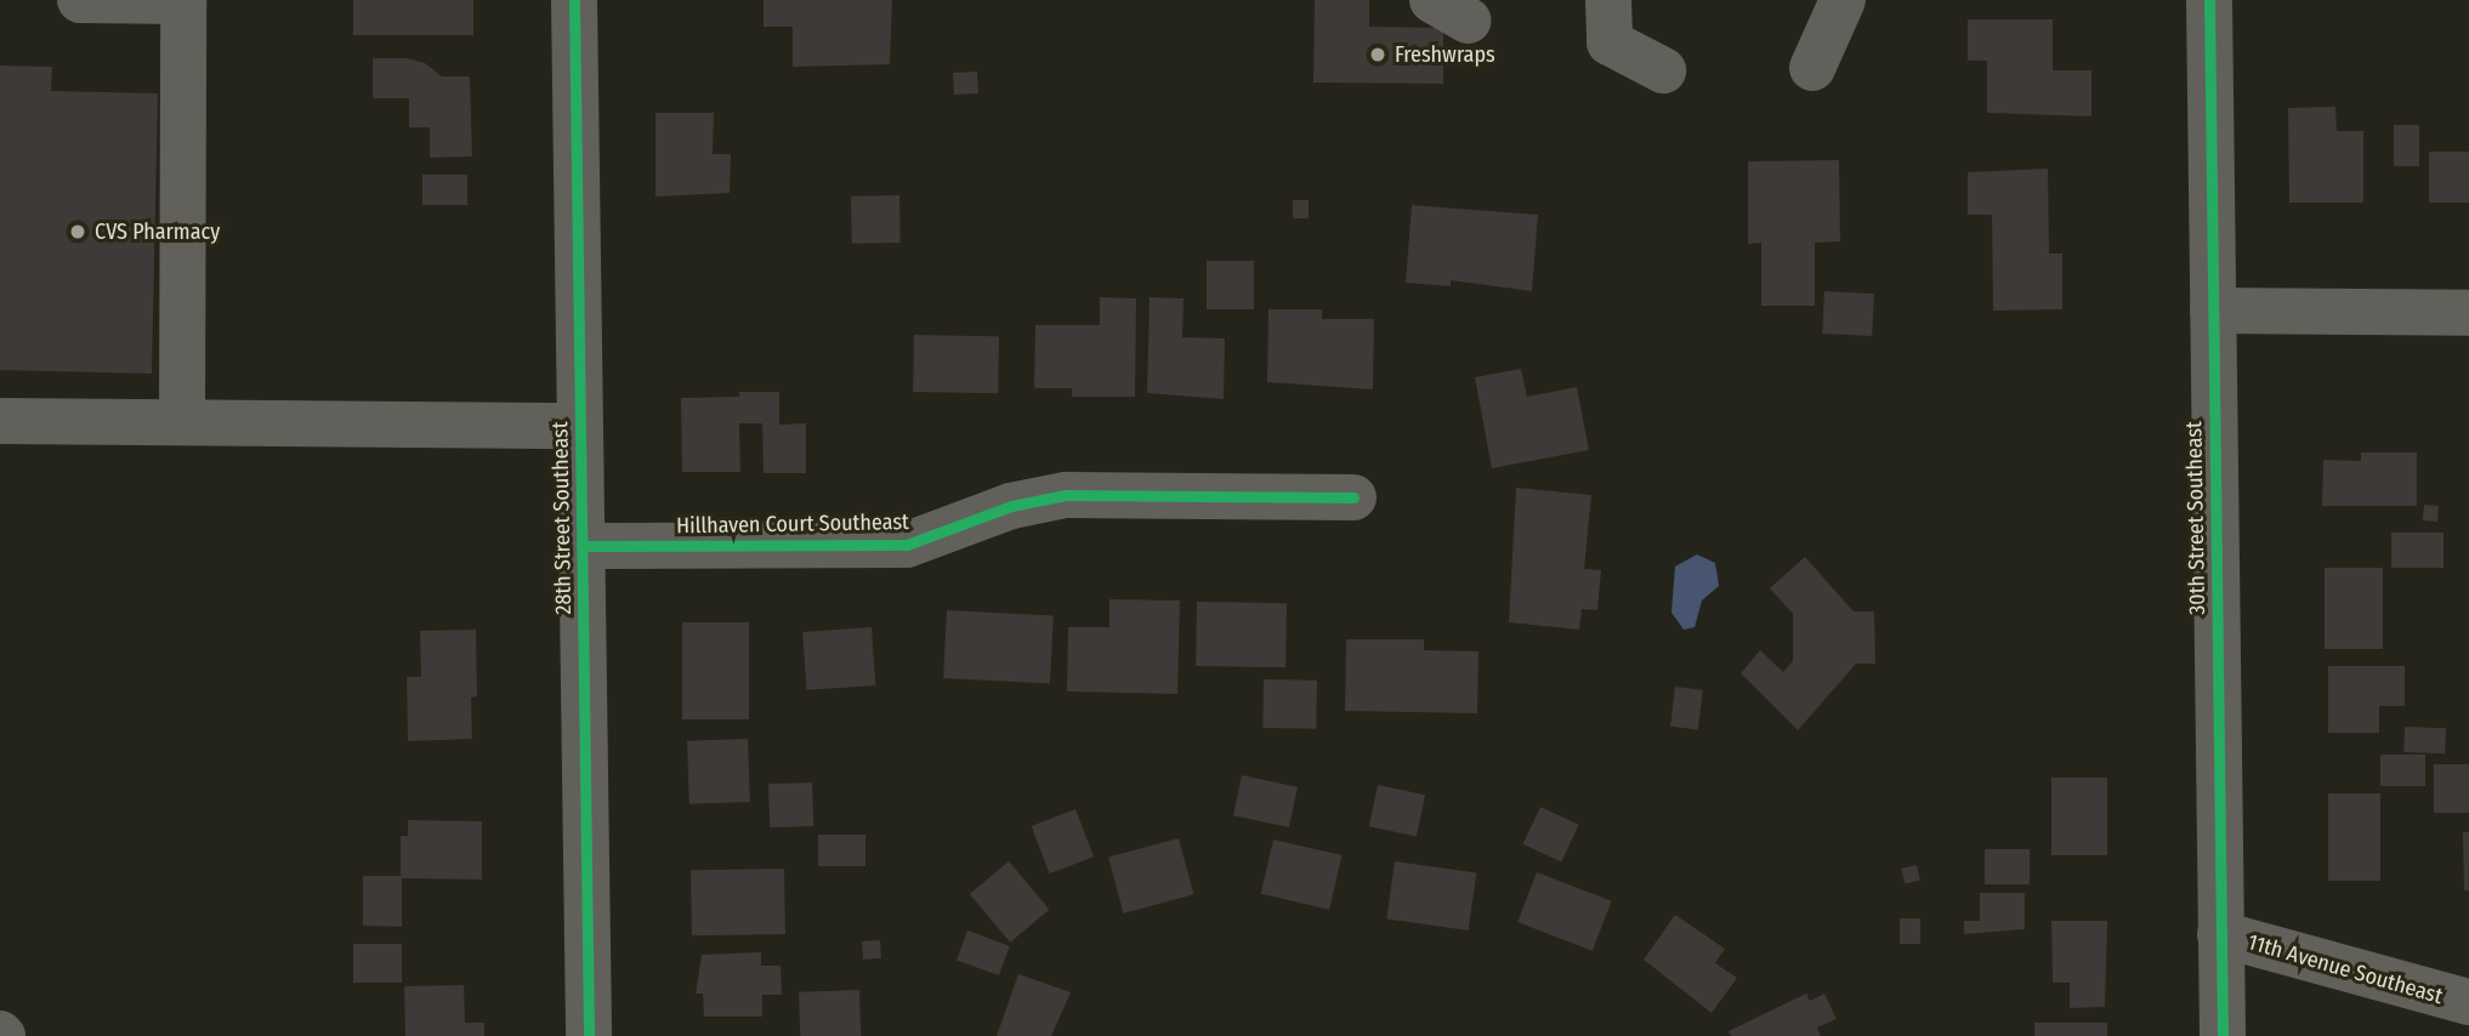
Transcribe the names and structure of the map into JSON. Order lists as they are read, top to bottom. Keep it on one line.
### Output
{"streets":{"street":["28th Street Southeast","30th Street Southeast","Hillhaven Court Southeast","11th Avenue Southeast"]},"crossings":[["28th Street Southeast","Hillhaven Court Southeast"],["30th Street Southeast","11th Avenue Southeast"]],"places":["Freshwraps","CVS Pharmacy"]}
